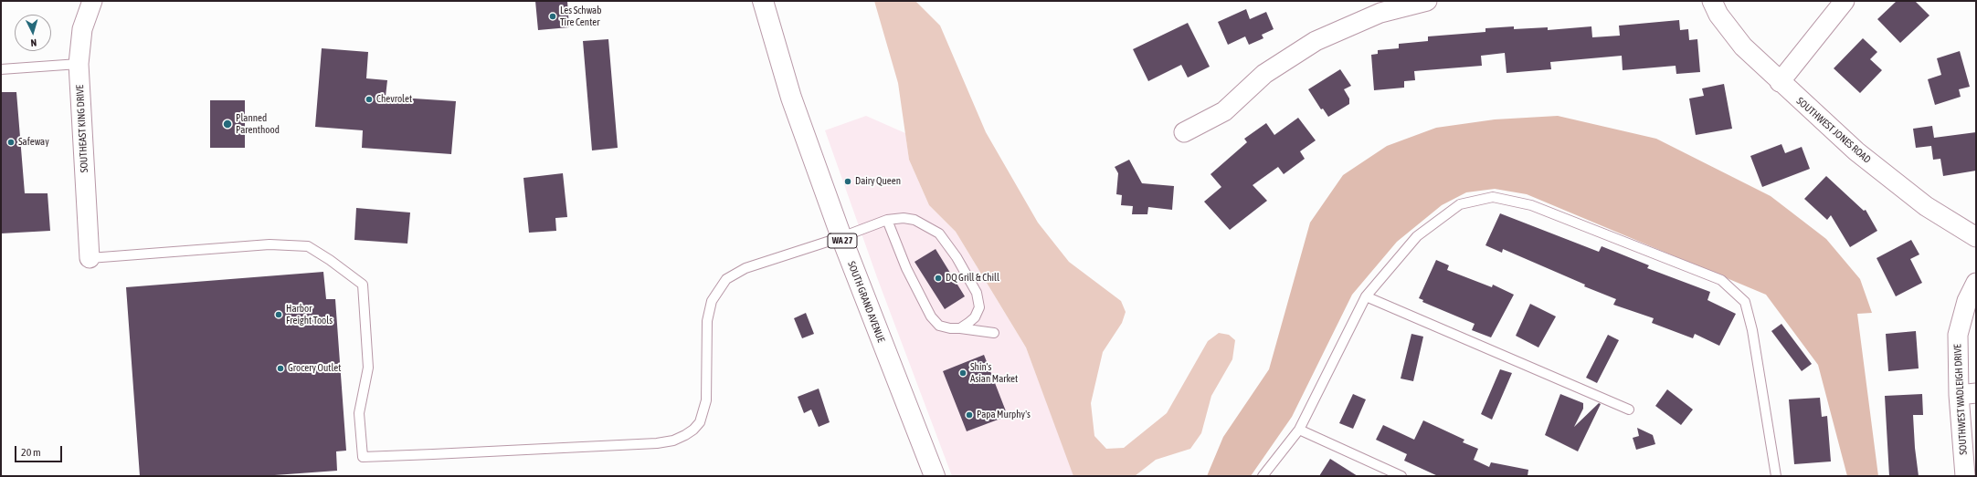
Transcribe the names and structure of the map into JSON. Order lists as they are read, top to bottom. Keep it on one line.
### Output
{"streets":{"main road":["WA 27","SOUTH GRAND AVENUE"],"street":["SOUTHEAST KING DRIVE","SOUTHWEST JONES ROAD","SOUTHWEST WADLEIGH DRIVE"]},"places":["Les Schwab Tire Center","Chevrolet","Planned Parenthood","Safeway","Dairy Queen","DQ Grill & Chill","Harbor Freight Tools","Grocery Outlet","Shin's Asian Market","Papa Murphy's"],"scale_bar":"20 m","north":"bottom"}
